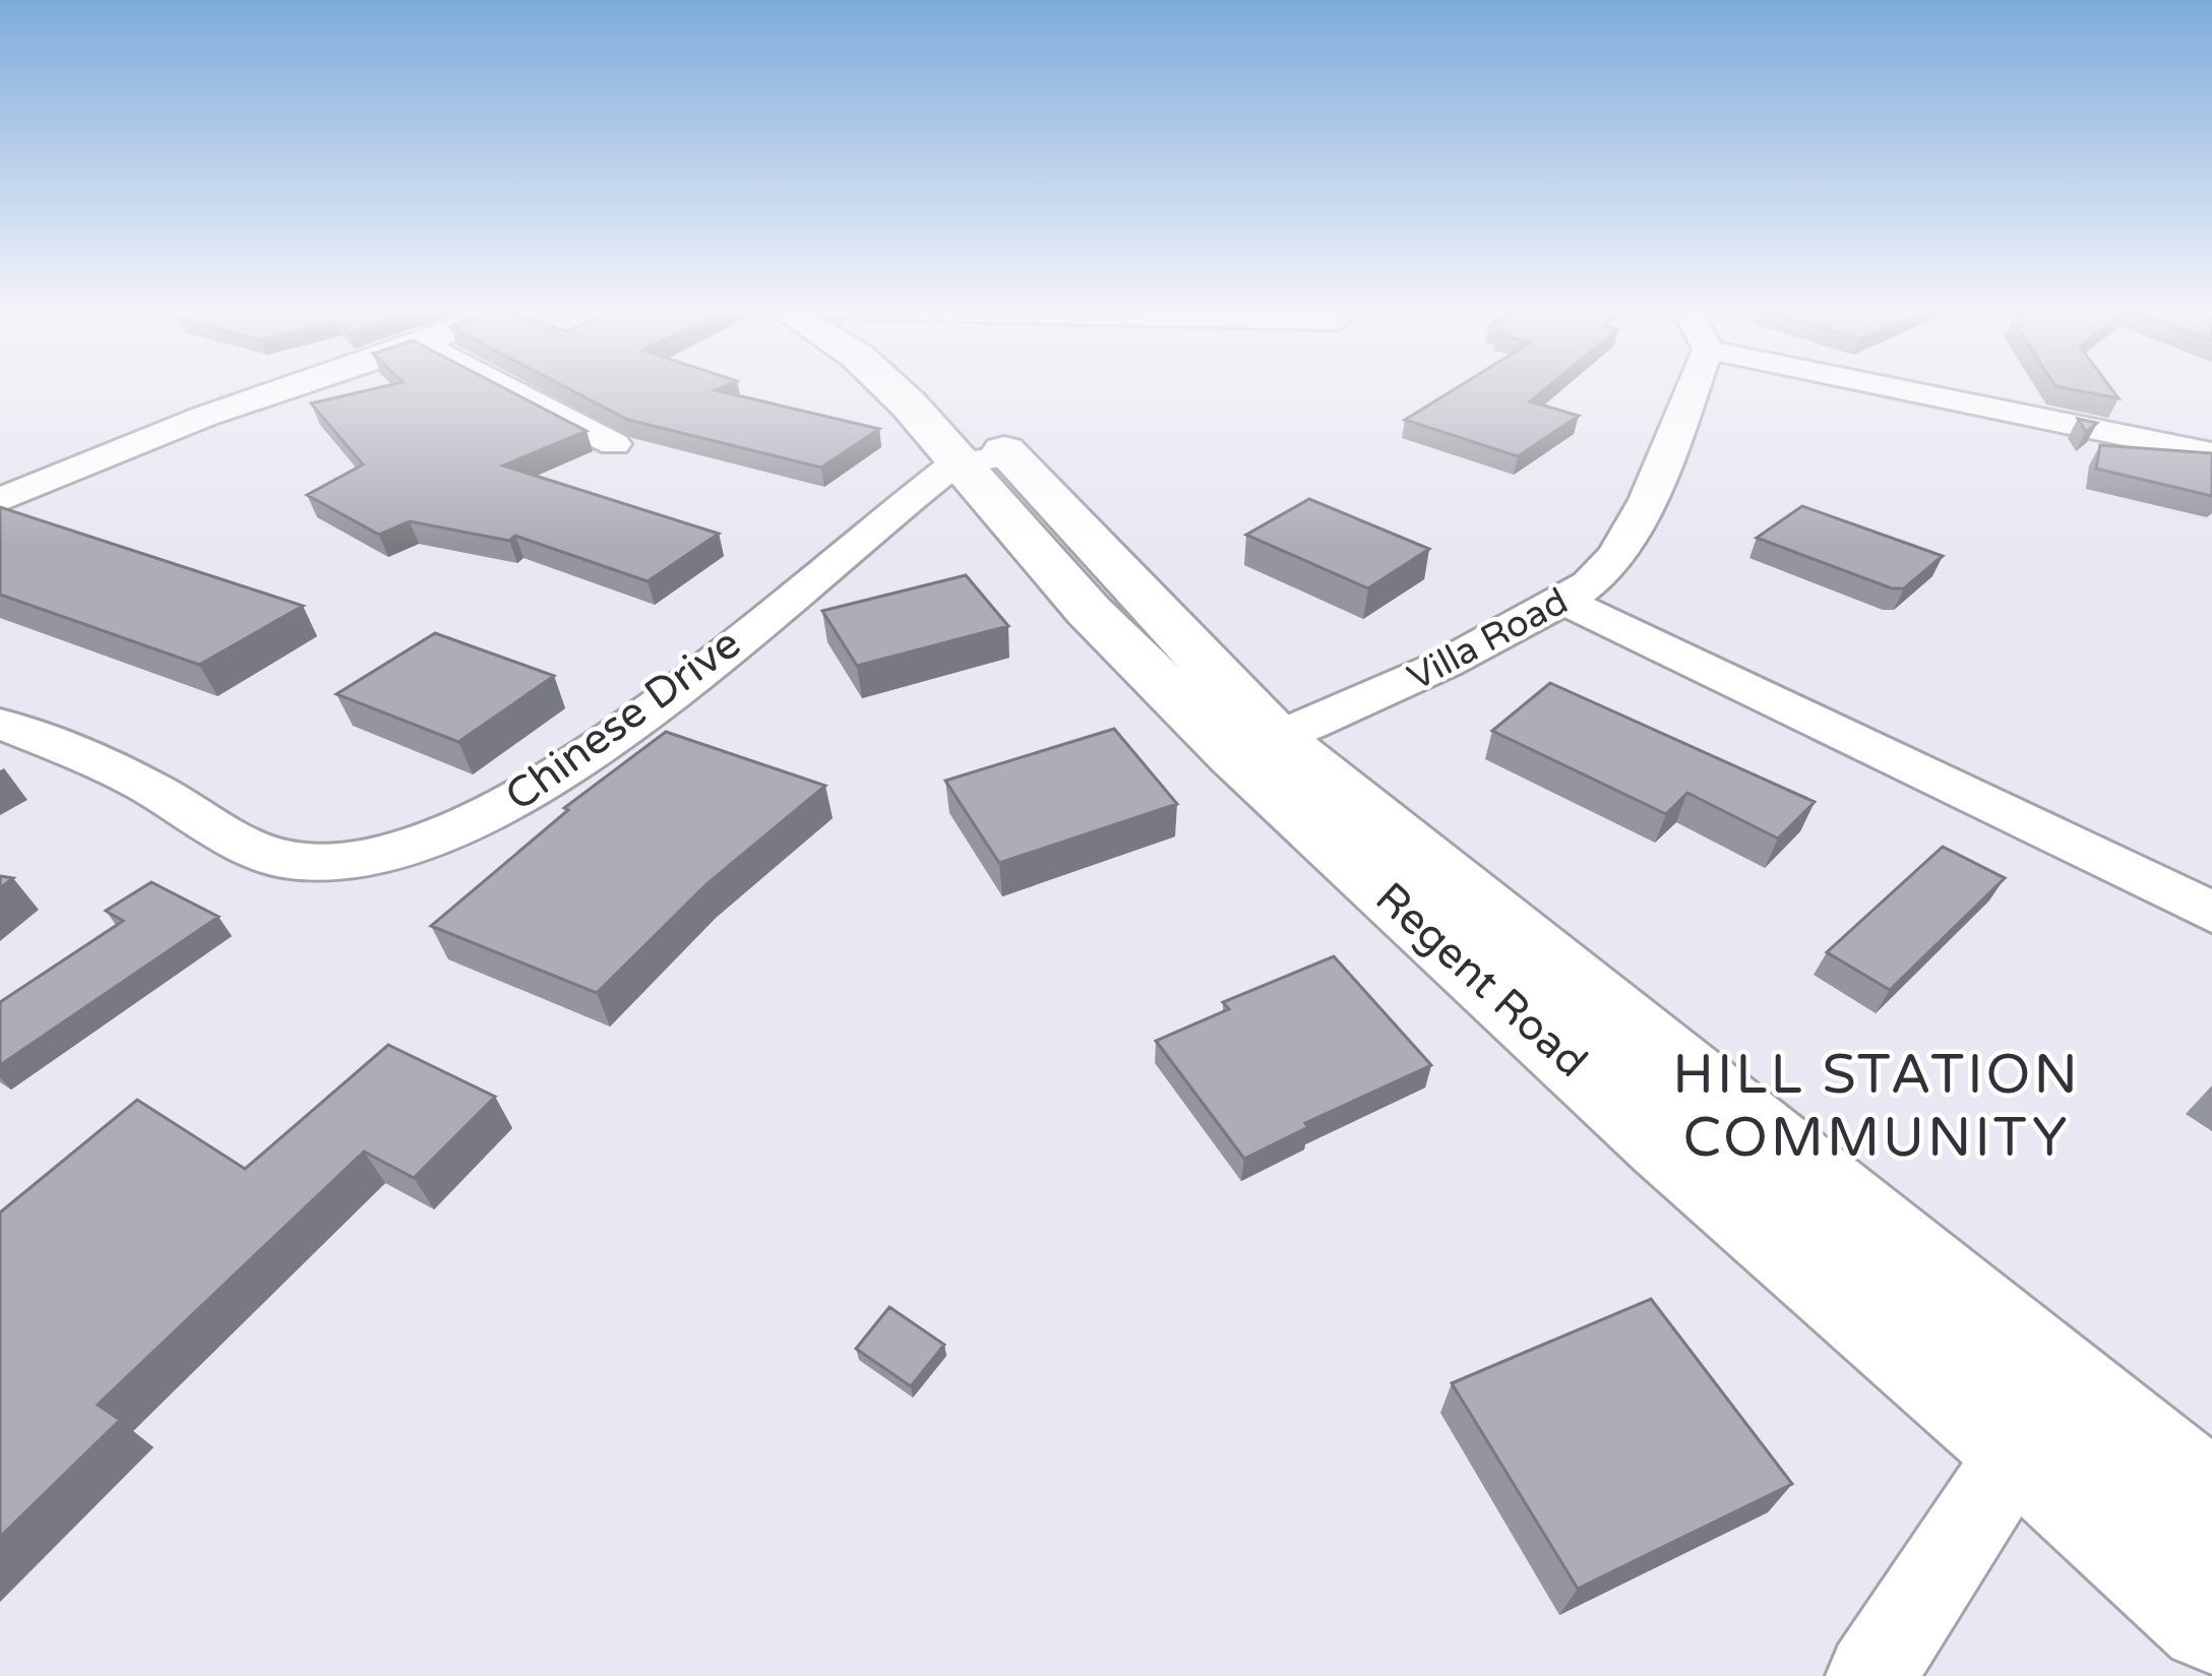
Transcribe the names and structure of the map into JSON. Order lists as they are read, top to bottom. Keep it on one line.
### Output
{"streets":{"main road":["Regent Road"],"street":["Villa Road","Chinese Drive"]},"crossings":[["Villa Road","Regent Road"],["Chinese Drive","Regent Road"]],"districts":["HILL STATION COMMUNITY"]}
